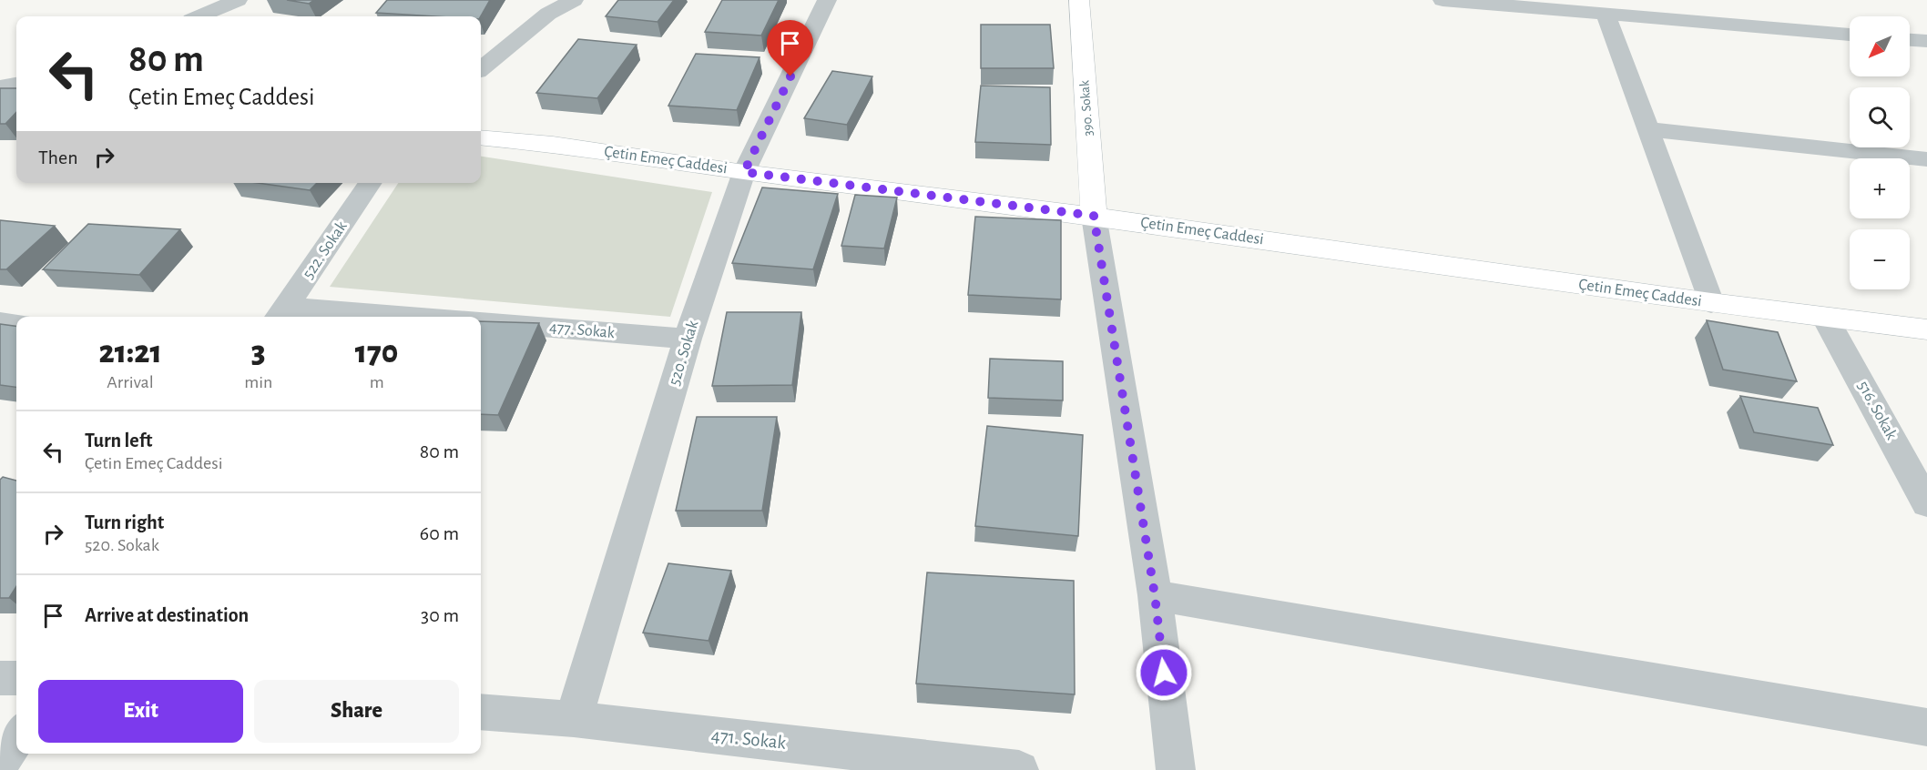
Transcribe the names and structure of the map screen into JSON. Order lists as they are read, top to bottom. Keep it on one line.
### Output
{"streets":{"street":["390. Sokak","Çetin Emeç Caddesi","522. Sokak","477. Sokak","520. Sokak","516. Sokak","471. Sokak"]},"crossings":[["390. Sokak","Çetin Emeç Caddesi"],["Çetin Emeç Caddesi","520. Sokak"],["Çetin Emeç Caddesi","516. Sokak"],["477. Sokak","520. Sokak"],["520. Sokak","471. Sokak"]],"north":"bottom left","page":{"map_buttons":["+","−"],"turn":["80 m","Çetin Emeç Caddesi"],"then":"Then","eta":["21:21","Arrival","3","min","170","m"],"list":[{"name":"Turn left","note":"Çetin Emeç Caddesi","value":"80 m"},{"name":"Turn right","note":"520. Sokak","value":"60 m"},{"name":"Arrive at destination","value":"30 m"}],"buttons":["Exit","Share"]}}
